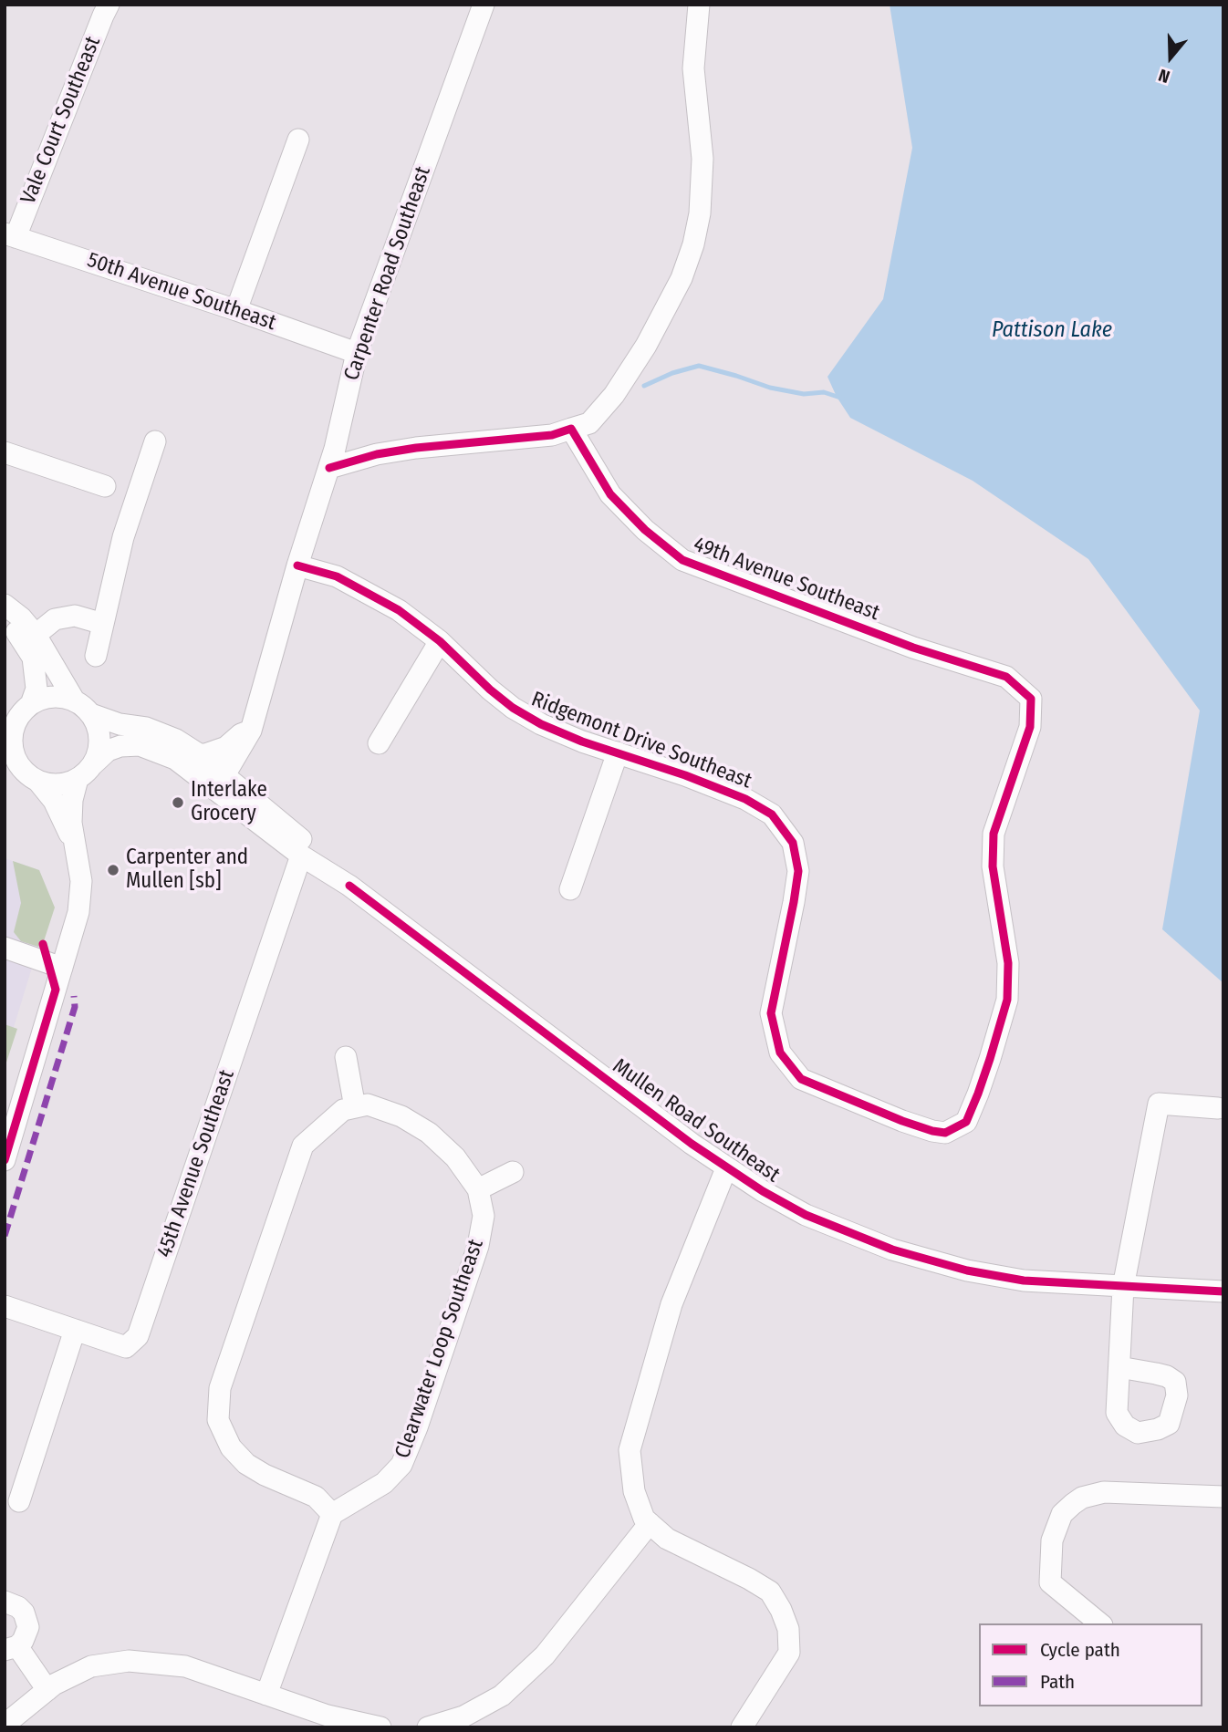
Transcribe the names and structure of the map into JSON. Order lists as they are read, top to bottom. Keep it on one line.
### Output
{"streets":{"street":["Vale Court Southeast","Carpenter Road Southeast","50th Avenue Southeast","49th Avenue Southeast","Ridgemont Drive Southeast","Mullen Road Southeast","45th Avenue Southeast","Clearwater Loop Southeast"]},"crossings":[["Vale Court Southeast","50th Avenue Southeast"],["Carpenter Road Southeast","50th Avenue Southeast"],["Carpenter Road Southeast","Ridgemont Drive Southeast"],["Carpenter Road Southeast","Mullen Road Southeast"],["49th Avenue Southeast","Ridgemont Drive Southeast"],["Mullen Road Southeast","45th Avenue Southeast"]],"water":["Pattison Lake"],"places":["Interlake Grocery","Carpenter and Mullen [sb]"],"legend":["Cycle path","Path"],"north":"bottom"}
